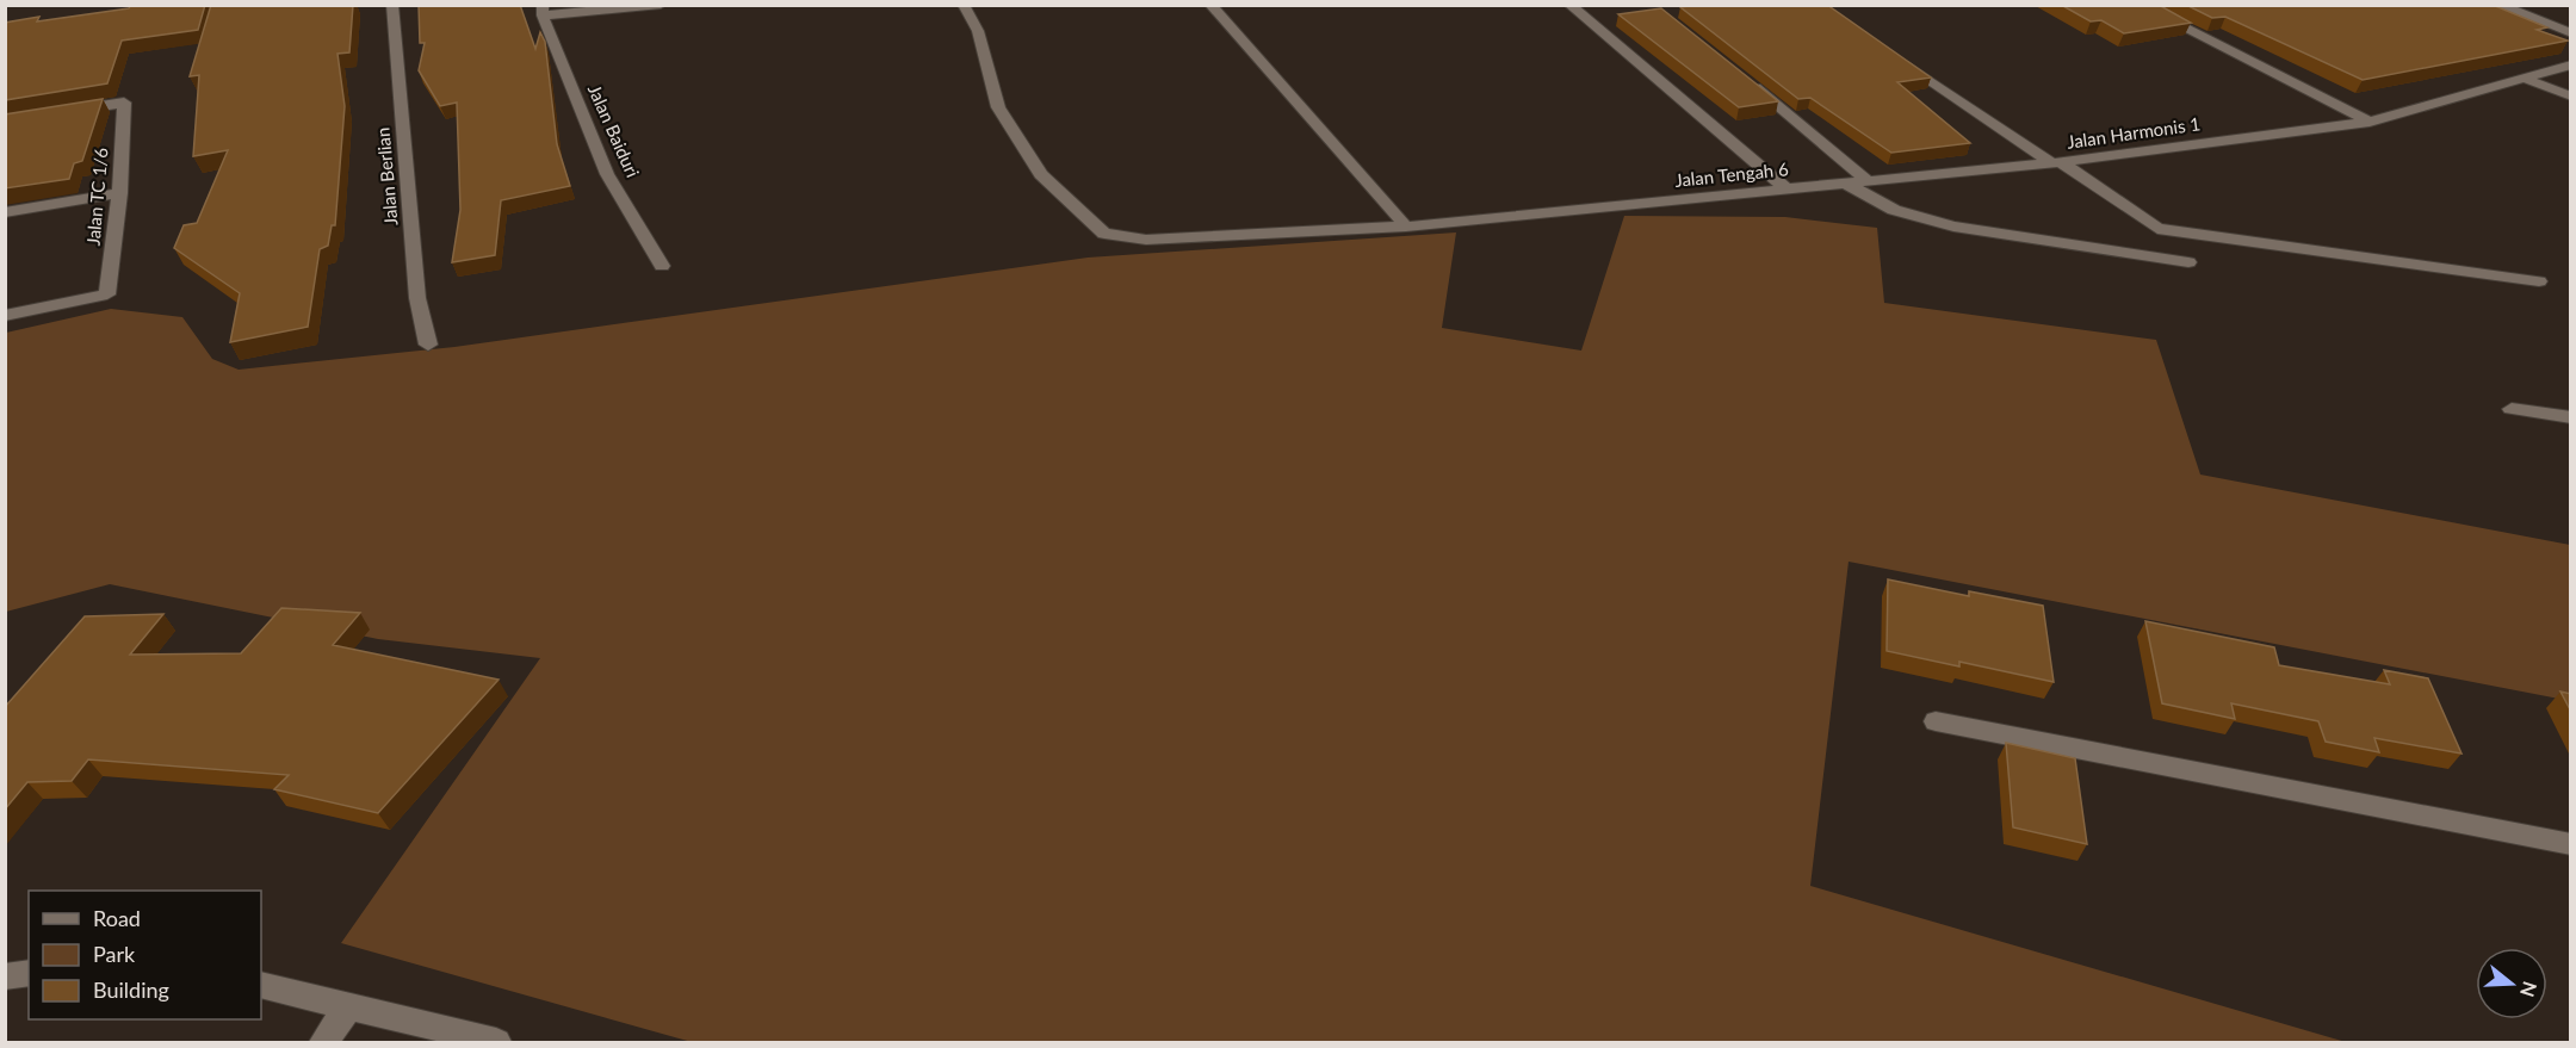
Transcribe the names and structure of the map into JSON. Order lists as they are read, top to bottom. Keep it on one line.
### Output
{"streets":{"street":["Jalan Baiduri","Jalan Harmonis 1","Jalan Tengah 6","Jalan Berlian","Jalan TC 1/6"]},"crossings":[["Jalan Harmonis 1","Jalan Tengah 6"]],"legend":["Road","Park","Building"],"north":"right"}
